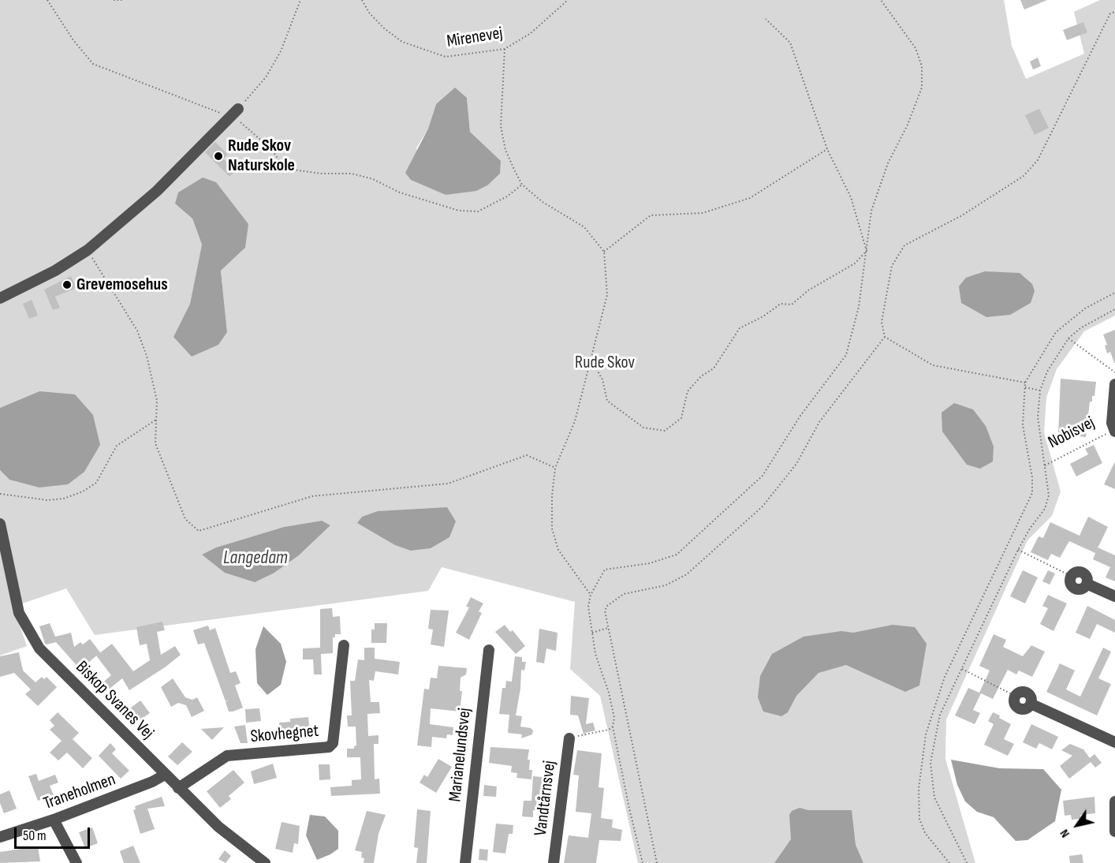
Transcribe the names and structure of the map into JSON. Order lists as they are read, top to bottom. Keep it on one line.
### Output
{"streets":{"street":["Nobisvej","Biskop Svanes Vej","Skovhegnet","Marianelundsvej","Traneholmen","Vandtårnsvej"],"path":["Mirenevej"]},"crossings":[["Biskop Svanes Vej","Skovhegnet"],["Biskop Svanes Vej","Traneholmen"]],"water":["Langedam"],"parks":["Rude Skov"],"places":["Rude Skov Naturskole","Grevemosehus"],"scale_bar":"50 m","north":"bottom left"}
